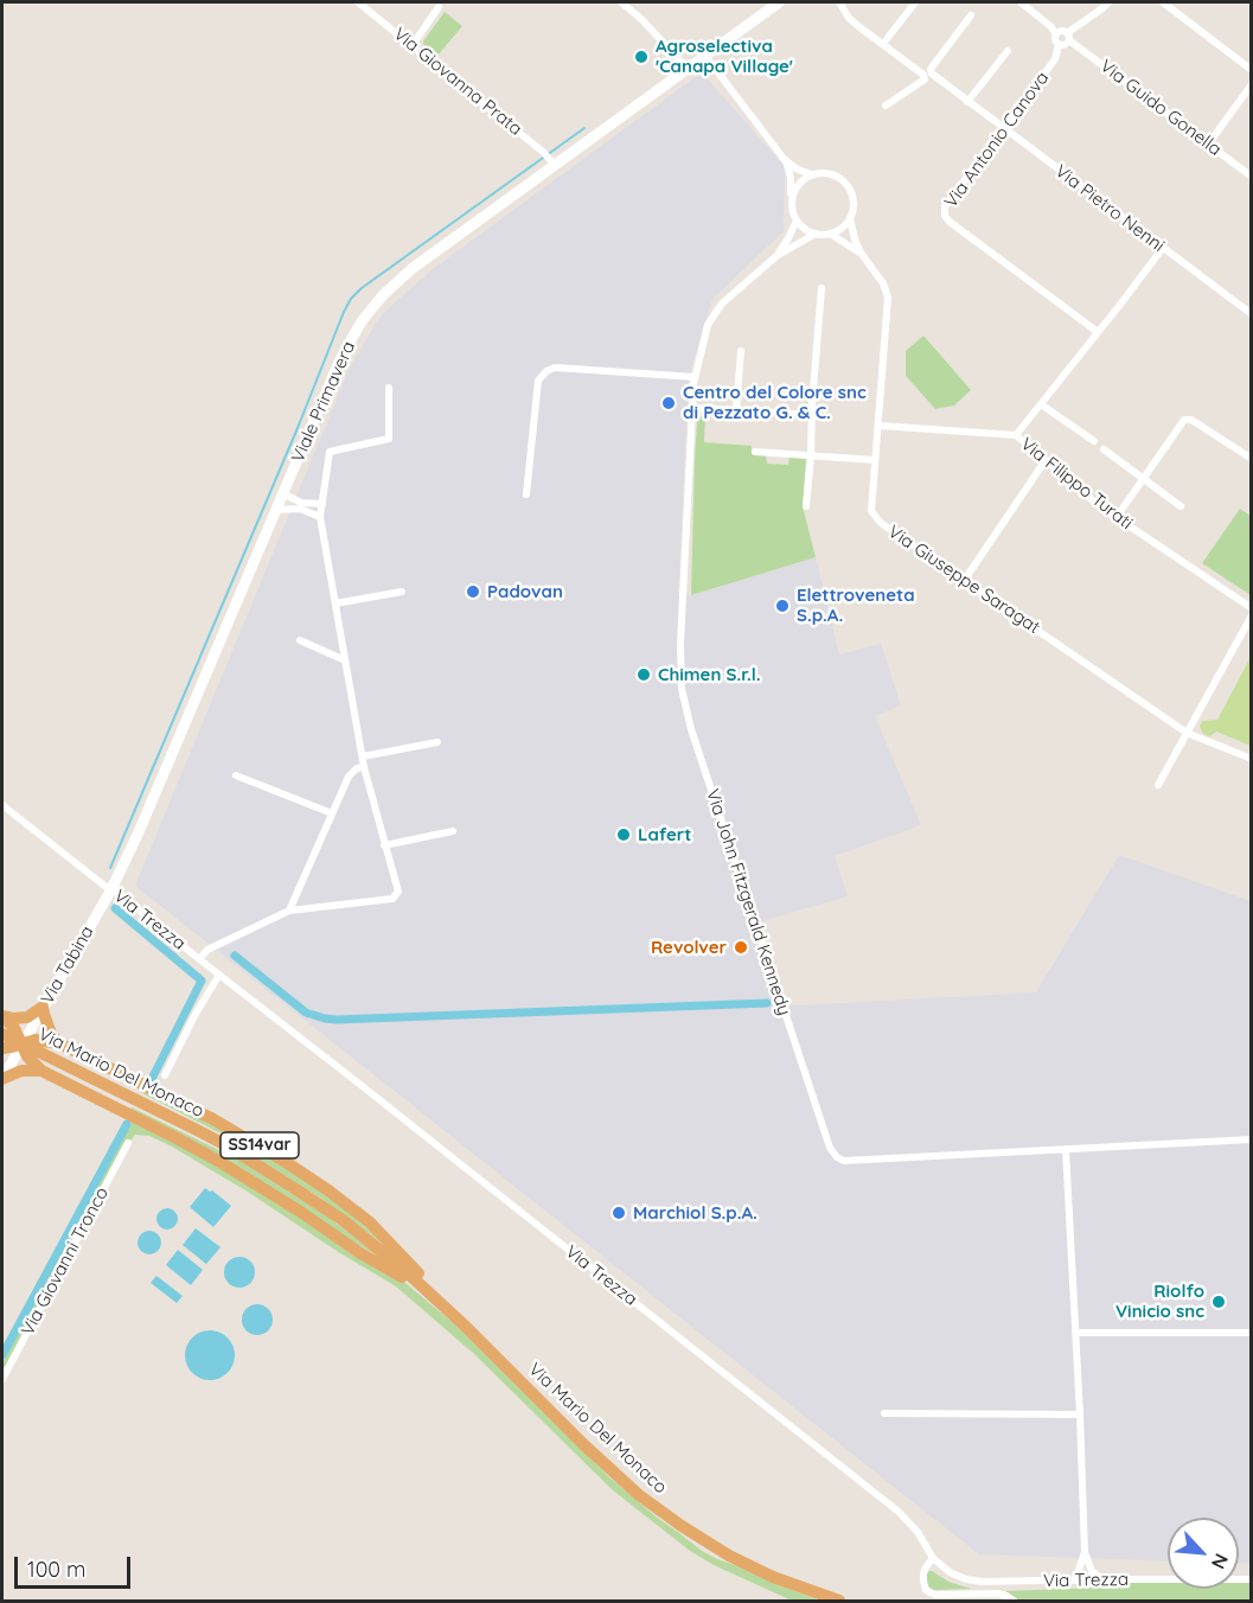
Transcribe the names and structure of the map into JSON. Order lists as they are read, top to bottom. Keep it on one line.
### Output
{"streets":{"highway":["Via Mario Del Monaco","SS14var"],"main road":["Viale Primavera","Via Tabina"],"street":["Via Giovanna Prata","Via Guido Gonella","Via Antonio Canova","Via Pietro Nenni","Via Filippo Turati","Via Giuseppe Saragat","Via John Fitzgerald Kennedy","Via Trezza","Via Giovanni Tronco"]},"crossings":[["Via Giovanna Prata","Viale Primavera"],["Via Guido Gonella","Via Antonio Canova"],["Via Antonio Canova","Via Pietro Nenni"],["Viale Primavera","Via Trezza"],["Viale Primavera","Via Tabina"],["Via Filippo Turati","Via Giuseppe Saragat"],["Via Giuseppe Saragat","Via John Fitzgerald Kennedy"],["Via Trezza","Via Tabina"],["Via Tabina","SS14var"],["Via Mario Del Monaco","SS14var"]],"places":["Agroselectiva 'Canapa Village'","Centro del Colore snc di Pezzato G. & C.","Padovan","Elettroveneta S.p.A.","Chimen S.r.l.","Lafert","Revolver","Marchiol S.p.A.","Riolfo Vinicio snc"],"scale_bar":"100 m","north":"bottom right"}
